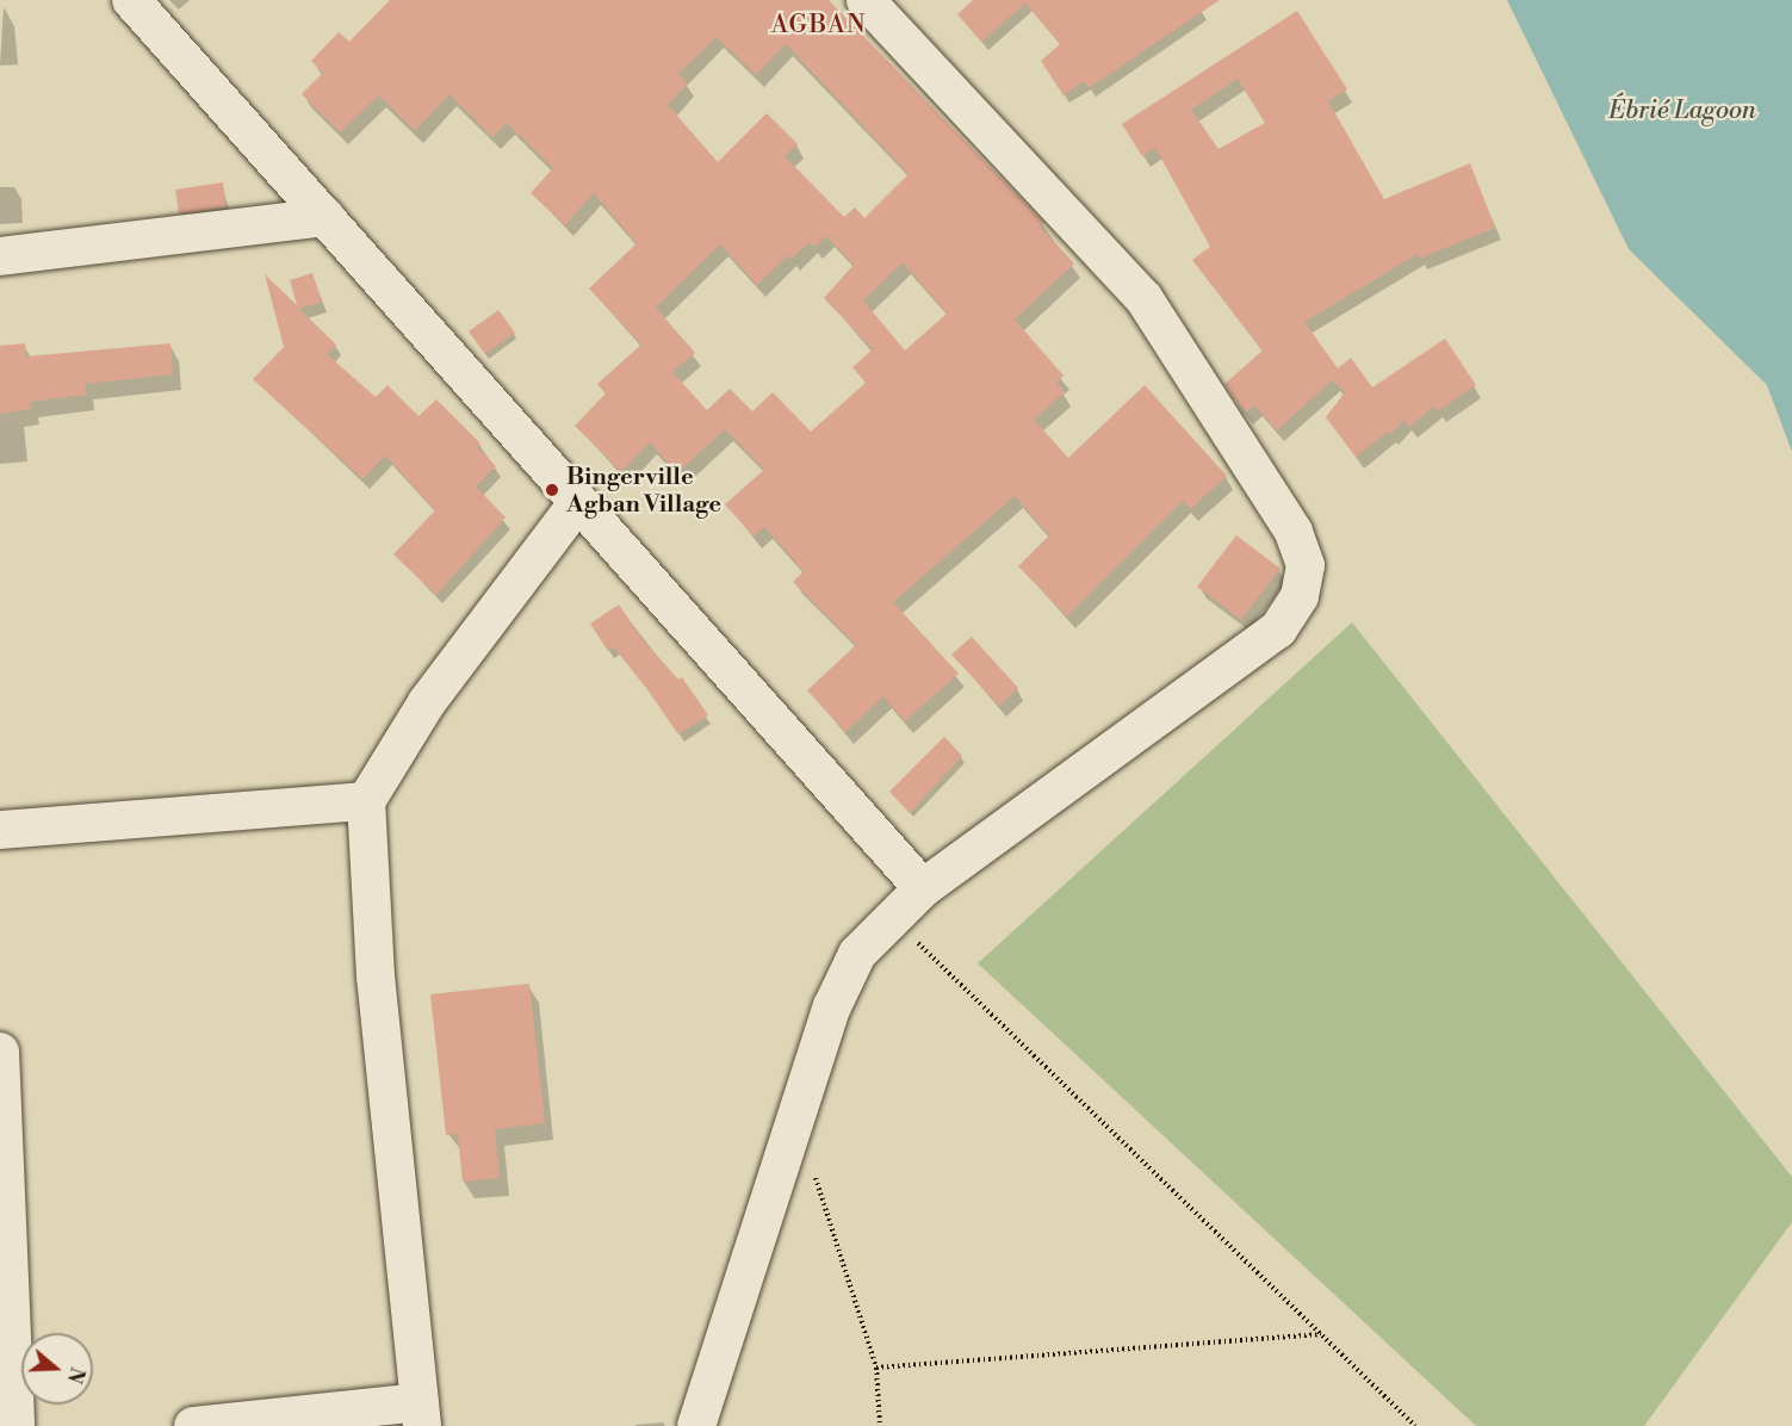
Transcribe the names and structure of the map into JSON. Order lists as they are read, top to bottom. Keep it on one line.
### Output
{"districts":["AGBAN"],"water":["Ébrié Lagoon"],"places":["Bingerville Agban Village"],"north":"right"}
